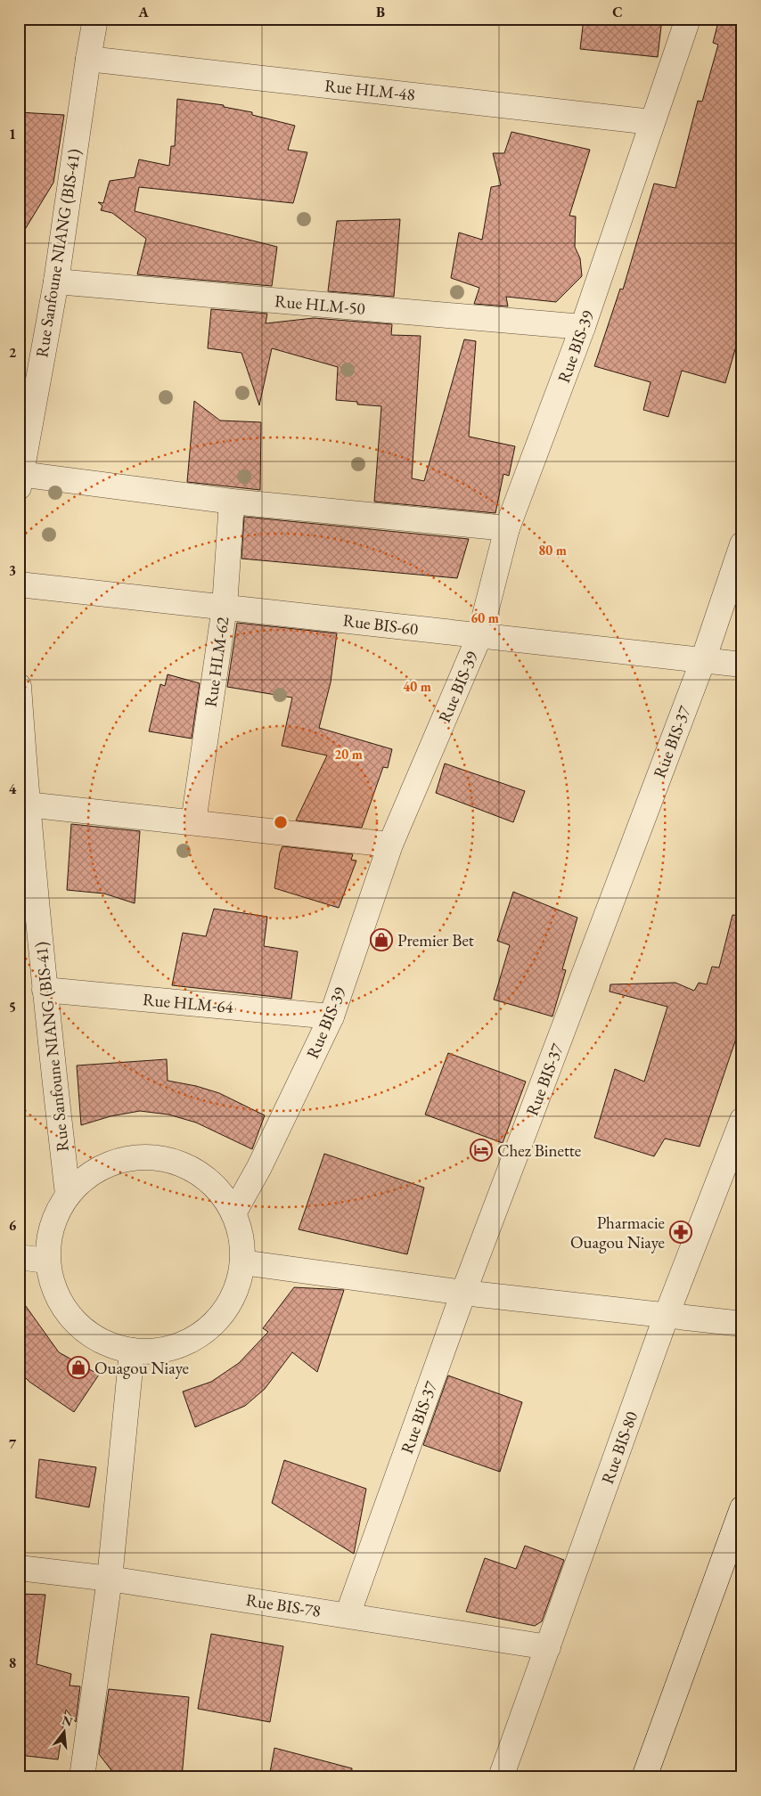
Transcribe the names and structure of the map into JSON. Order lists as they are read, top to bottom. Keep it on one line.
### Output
{"streets":{"street":["Rue HLM-48","Rue Sanfoune NIANG (BIS-41)","Rue HLM-50","Rue BIS-39","Rue BIS-60","Rue HLM-62","Rue BIS-37","Rue HLM-64","Rue BIS-80","Rue BIS-78"]},"crossings":[["Rue HLM-48","Rue Sanfoune NIANG (BIS-41)"],["Rue HLM-48","Rue BIS-39"],["Rue Sanfoune NIANG (BIS-41)","Rue HLM-50"],["Rue Sanfoune NIANG (BIS-41)","Rue HLM-64"],["Rue HLM-50","Rue BIS-39"],["Rue BIS-39","Rue BIS-60"],["Rue BIS-39","Rue HLM-64"],["Rue BIS-60","Rue HLM-62"],["Rue BIS-60","Rue BIS-37"],["Rue BIS-37","Rue BIS-78"],["Rue BIS-80","Rue BIS-78"]],"places":{"shop":["Premier Bet","Ouagou Niaye"],"hotel":["Chez Binette"],"pharmacy":["Pharmacie Ouagou Niaye"]},"north":"top","grid":{"columns":["A","B","C"],"rows":["1","2","3","4","5","6","7","8"]},"rings":["80 m","60 m","40 m","20 m"]}
